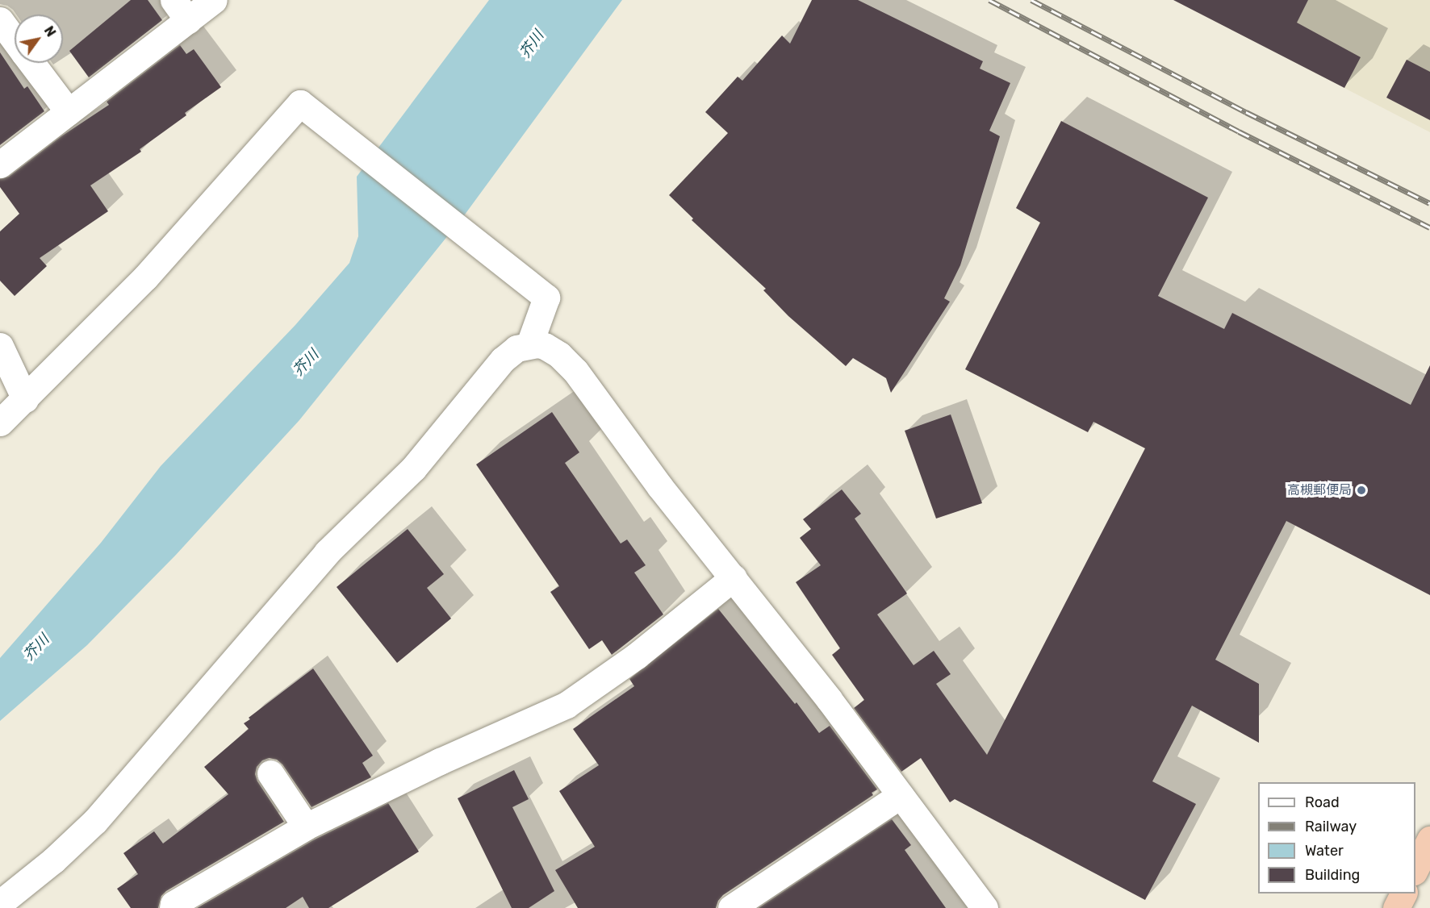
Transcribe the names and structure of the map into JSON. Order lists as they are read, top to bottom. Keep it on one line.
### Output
{"water":["芥川"],"places":["高槻郵便局"],"legend":["Road","Railway","Water","Building"],"north":"top right"}
